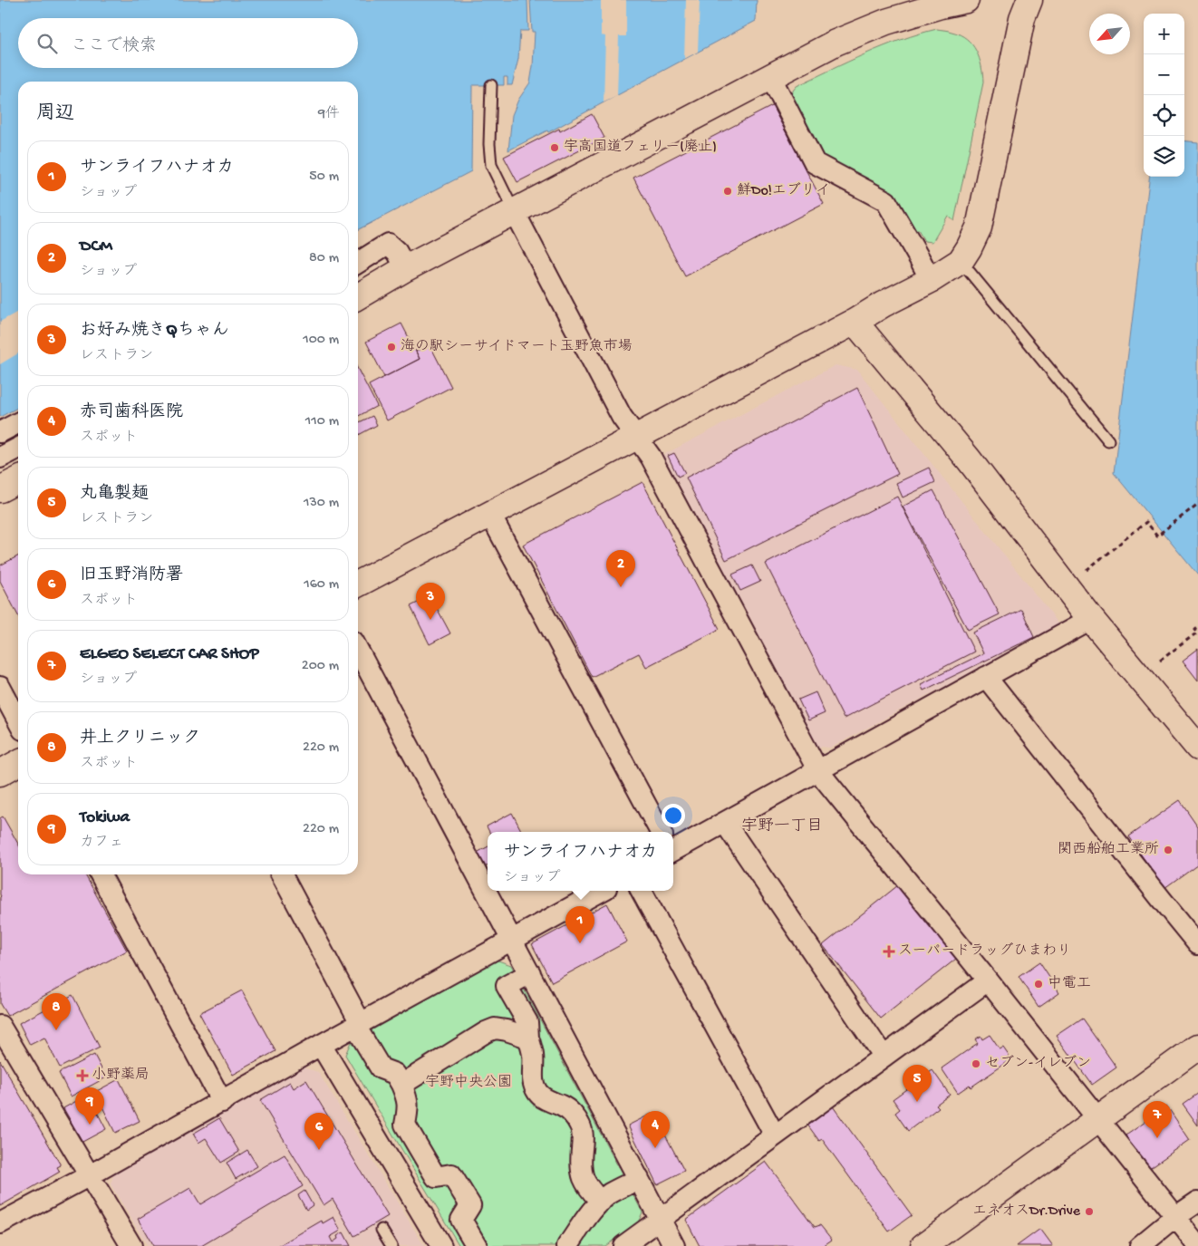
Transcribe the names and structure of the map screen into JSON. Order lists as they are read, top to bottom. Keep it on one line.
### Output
{"districts":["宇野一丁目"],"parks":["宇野中央公園"],"places":{"other":["宇高国道フェリー(廃止)","鮮Do!エブリイ","海の駅シーサイドマート玉野魚市場","関西船舶工業所","中電工","セブン-イレブン","エネオスDr.Drive"],"health":["スーパードラッグひまわり","小野薬局"]},"north":"bottom left","page":{"map_buttons":["+","−"],"search":"ここで検索","heading":["周辺","9件"],"list":[{"mark":"1","name":"サンライフハナオカ","note":"ショップ","value":"50 m"},{"mark":"2","name":"DCM","note":"ショップ","value":"80 m"},{"mark":"3","name":"お好み焼きQちゃん","note":"レストラン","value":"100 m"},{"mark":"4","name":"赤司歯科医院","note":"スポット","value":"110 m"},{"mark":"5","name":"丸亀製麺","note":"レストラン","value":"130 m"},{"mark":"6","name":"旧玉野消防署","note":"スポット","value":"160 m"},{"mark":"7","name":"ELGEO SELECT CAR SHOP","note":"ショップ","value":"200 m"},{"mark":"8","name":"井上クリニック","note":"スポット","value":"220 m"},{"mark":"9","name":"Tokiwa","note":"カフェ","value":"220 m"}],"pins":["2","3","1","8","5","9","7","4","6"],"popup":["サンライフハナオカ","ショップ"]}}
